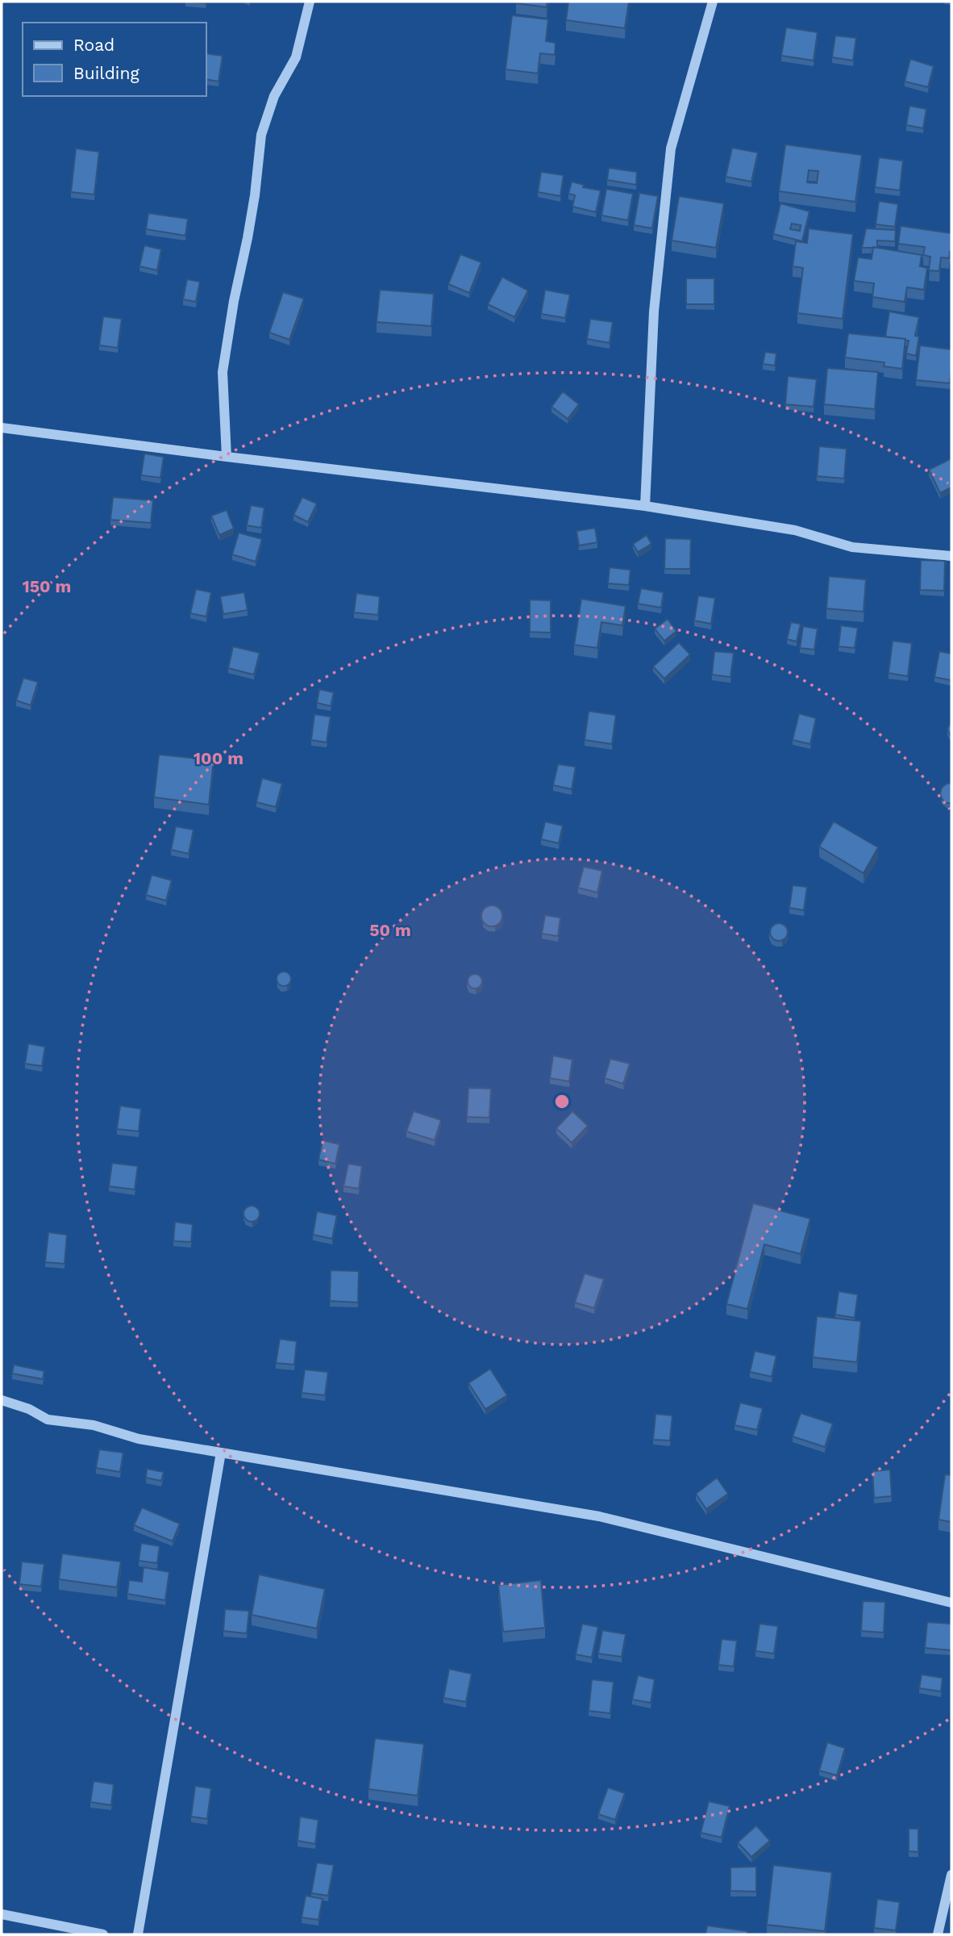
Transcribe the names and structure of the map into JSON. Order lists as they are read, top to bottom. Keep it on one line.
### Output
{"legend":["Road","Building"],"rings":["150 m","100 m","50 m"]}
